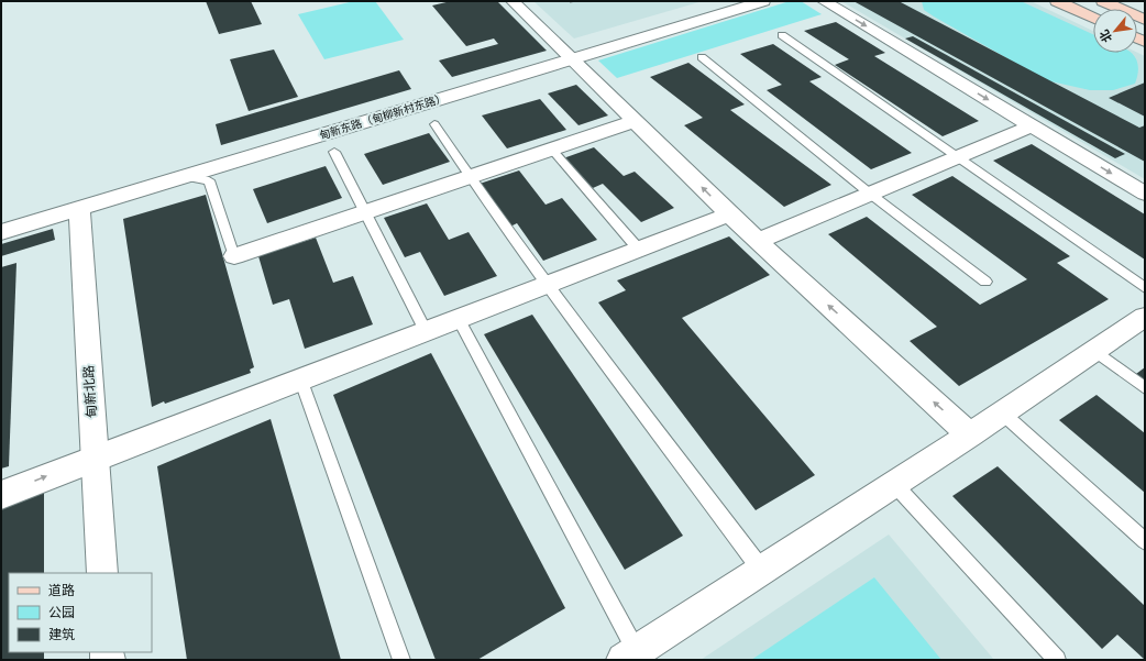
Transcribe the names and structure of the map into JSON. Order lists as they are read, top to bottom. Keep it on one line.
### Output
{"streets":{"street":["甸新东路（甸柳新村东路）","甸新北路"]},"crossings":[["甸新东路（甸柳新村东路）","甸新北路"]],"legend":["道路","公园","建筑"],"north":"bottom left"}
